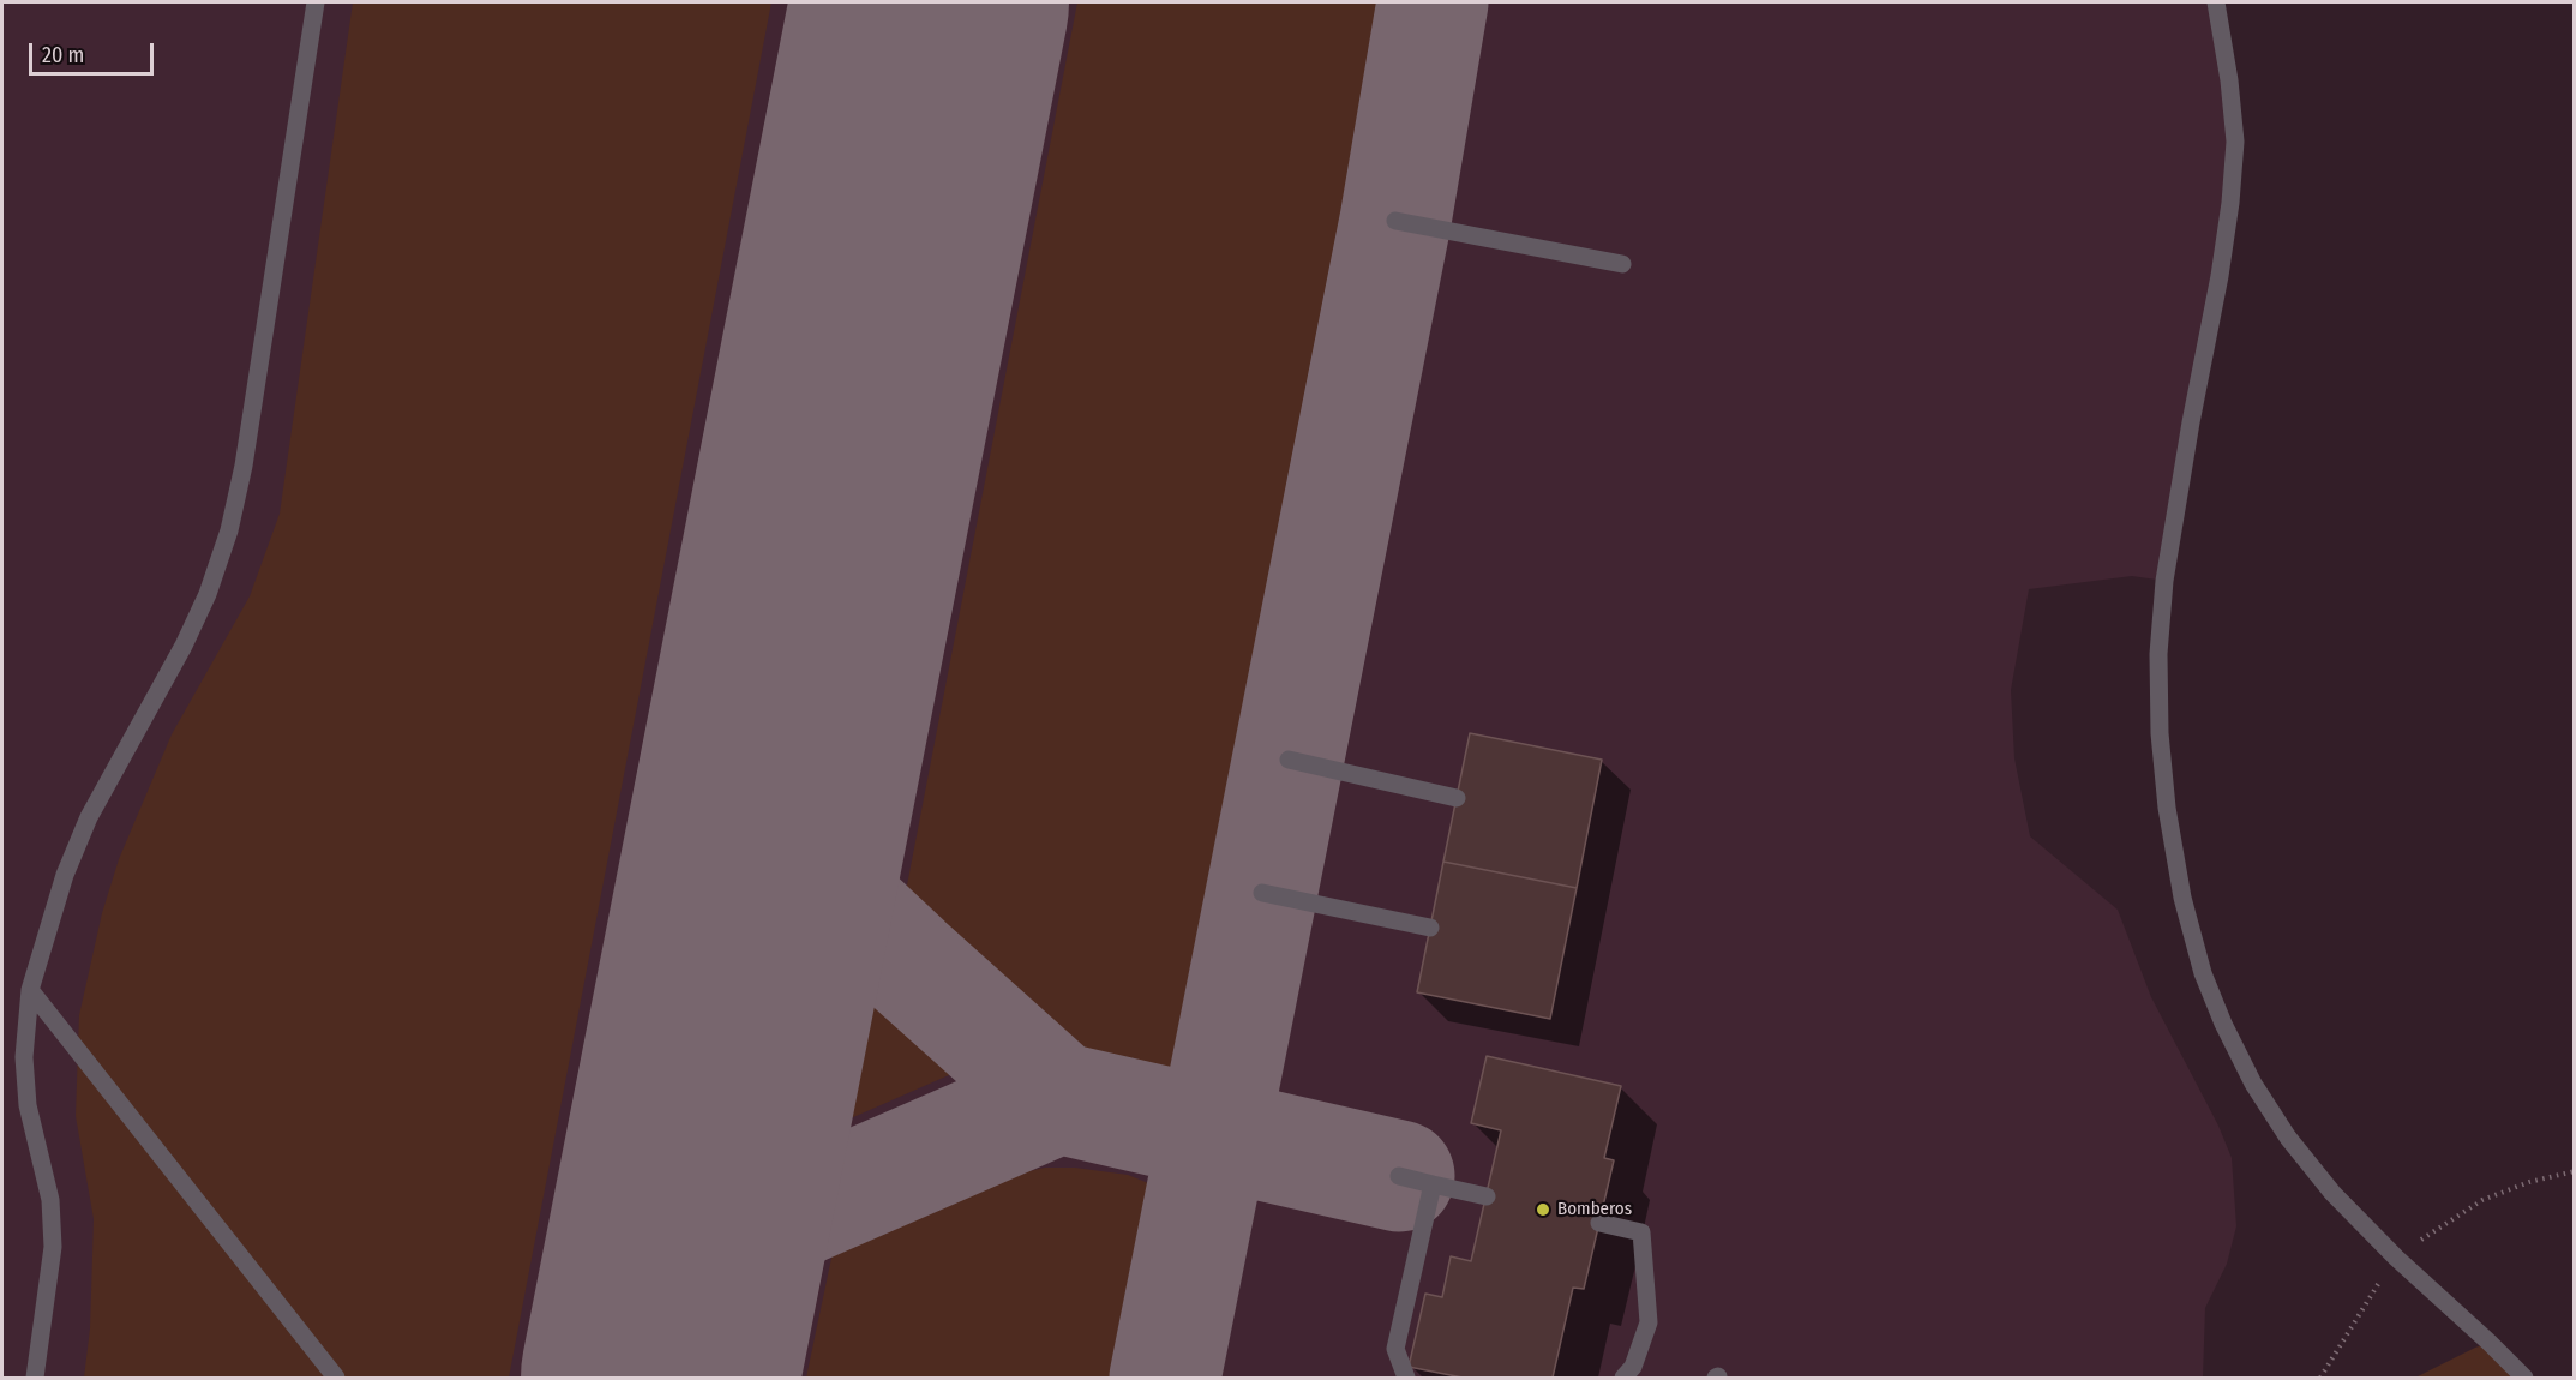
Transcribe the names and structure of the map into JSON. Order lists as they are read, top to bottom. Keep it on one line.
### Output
{"places":["Bomberos"],"scale_bar":"20 m"}
